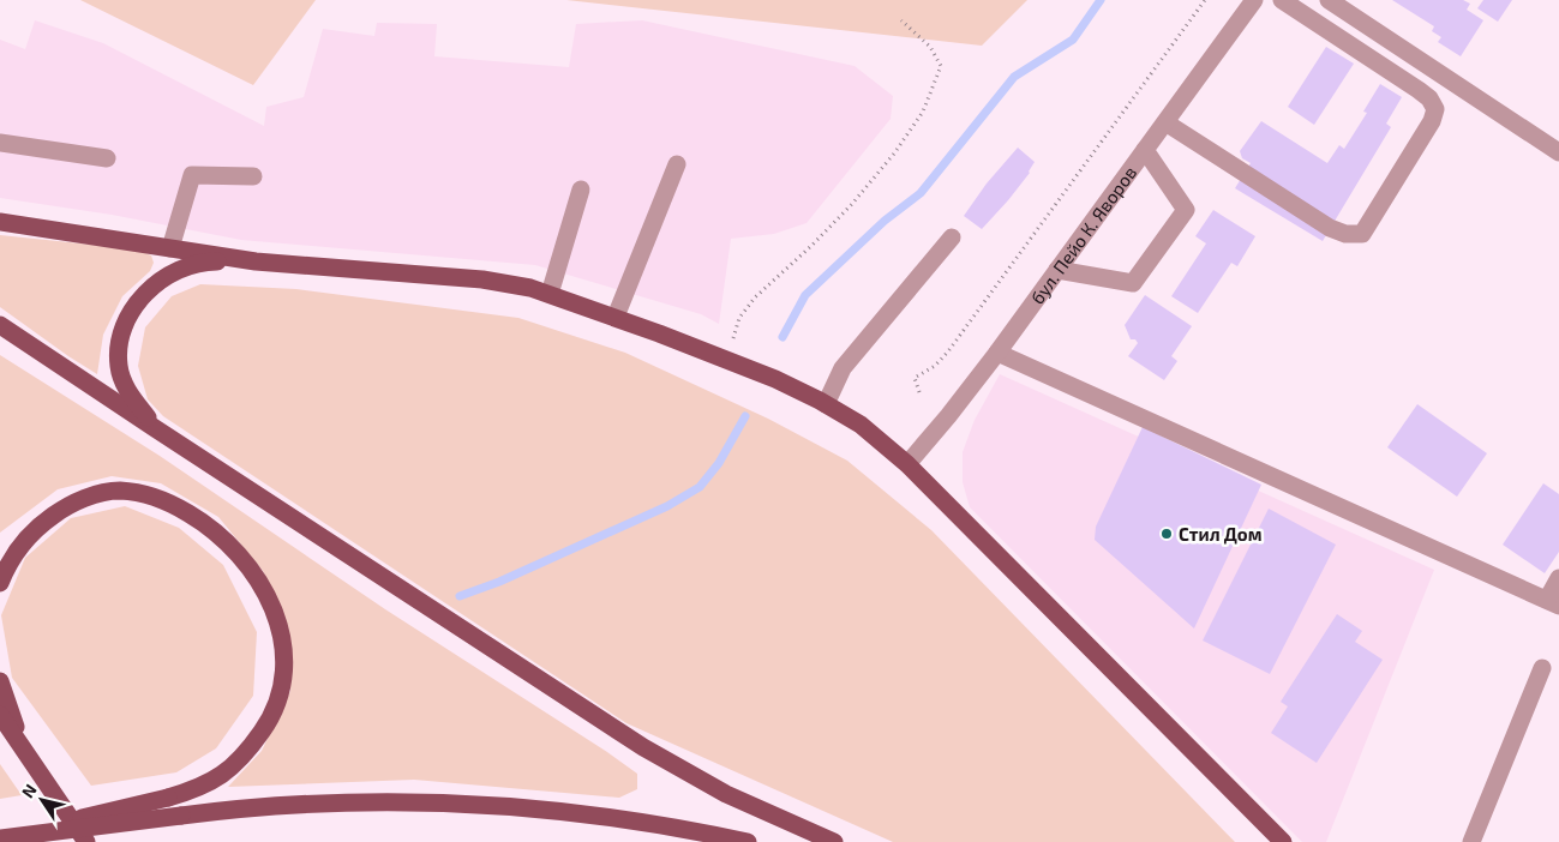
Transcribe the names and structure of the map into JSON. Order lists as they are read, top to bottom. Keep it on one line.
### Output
{"streets":{"street":["бул. Пейо К. Яворов"]},"places":["Стил Дом"],"north":"top left"}
